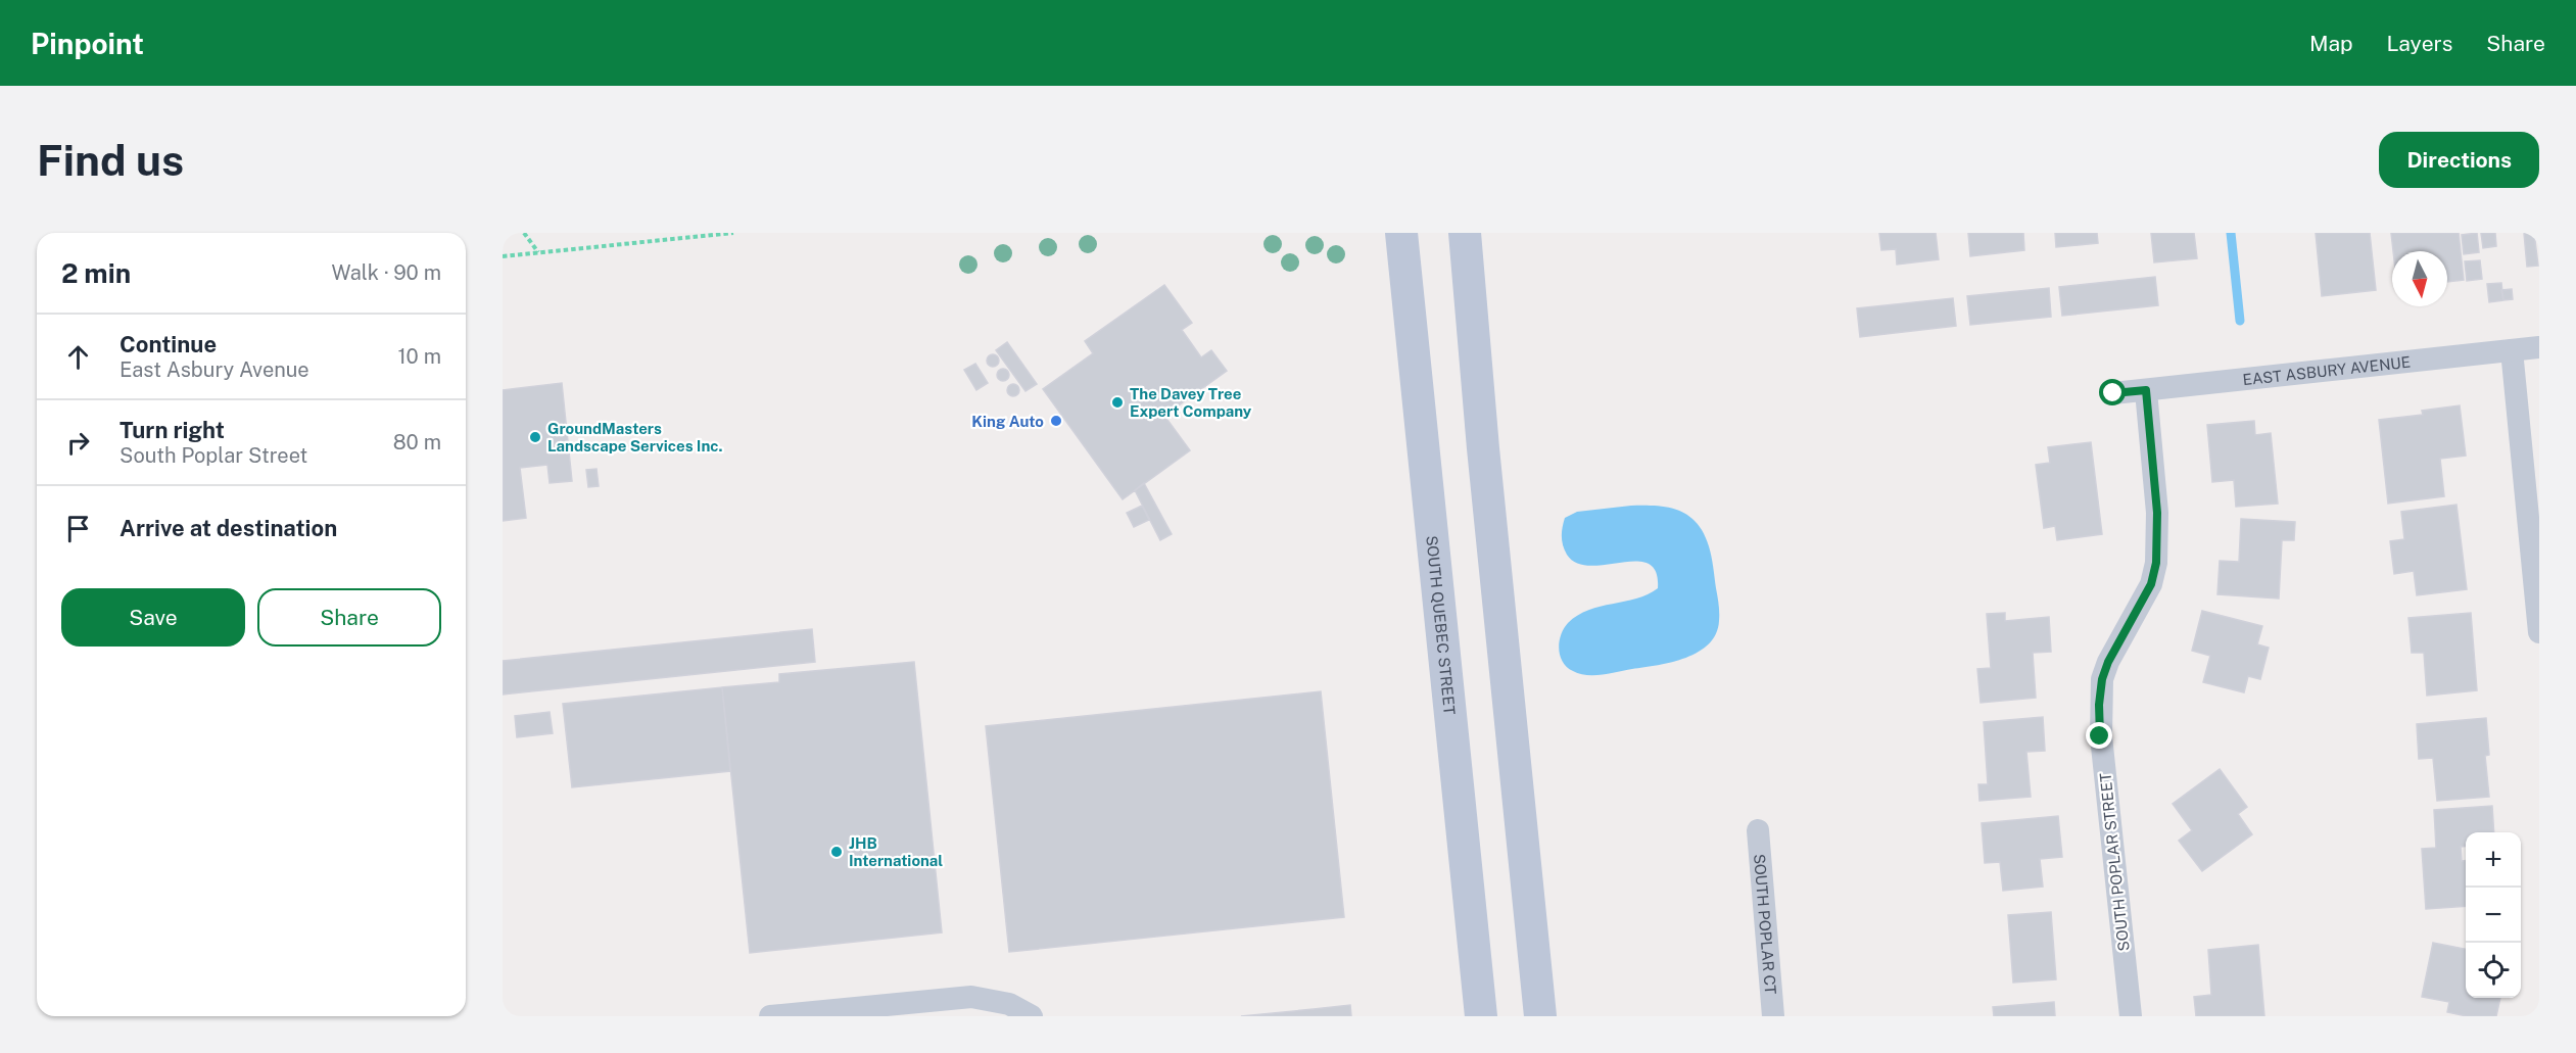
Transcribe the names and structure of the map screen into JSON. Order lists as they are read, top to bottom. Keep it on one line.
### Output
{"streets":{"main road":["SOUTH QUEBEC STREET"],"street":["EAST ASBURY AVENUE","SOUTH POPLAR STREET","SOUTH POPLAR CT"]},"crossings":[["EAST ASBURY AVENUE","SOUTH POPLAR STREET"]],"places":["The Davey Tree Expert Company","King Auto","GroundMasters Landscape Services Inc.","JHB International"],"north":"bottom","page":{"header":"Pinpoint","nav":["Map","Layers","Share"],"buttons":["Directions",["Save","Share"]],"title":"Find us","heading":["2 min","Walk · 90 m"],"list":[["Continue","East Asbury Avenue","10 m"],["Turn right","South Poplar Street","80 m"],"Arrive at destination"],"map_buttons":["+","−"]}}
